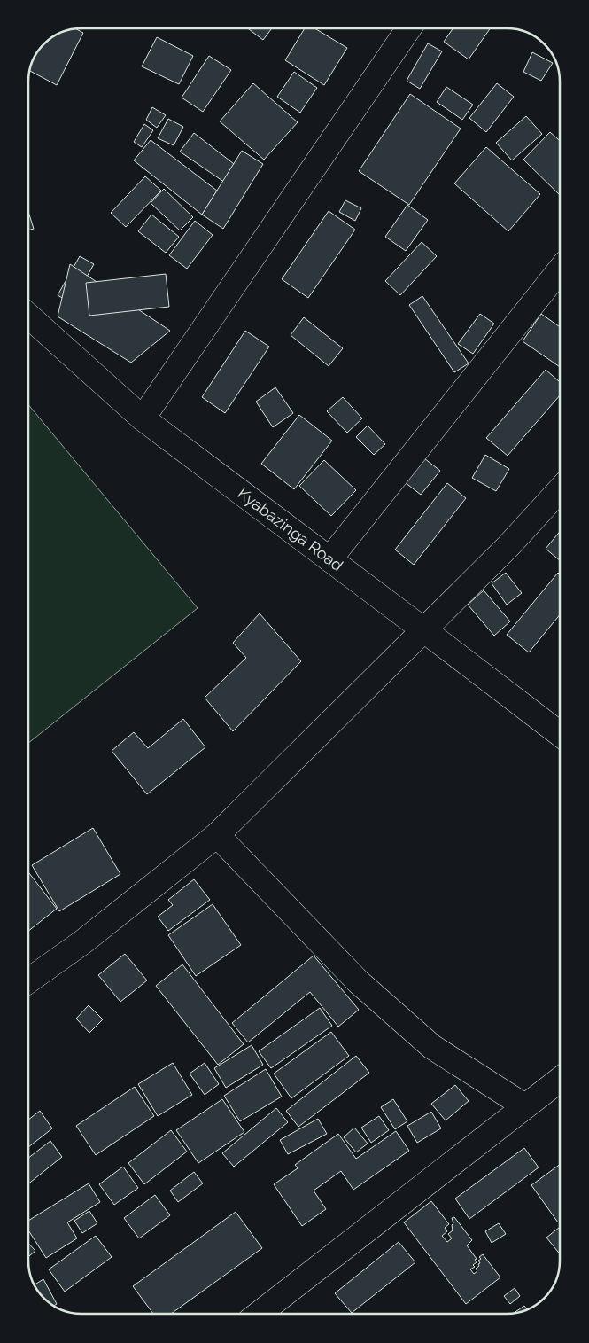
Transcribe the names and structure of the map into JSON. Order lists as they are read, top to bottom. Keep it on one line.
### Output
{"streets":{"street":["Kyabazinga Road"]}}
